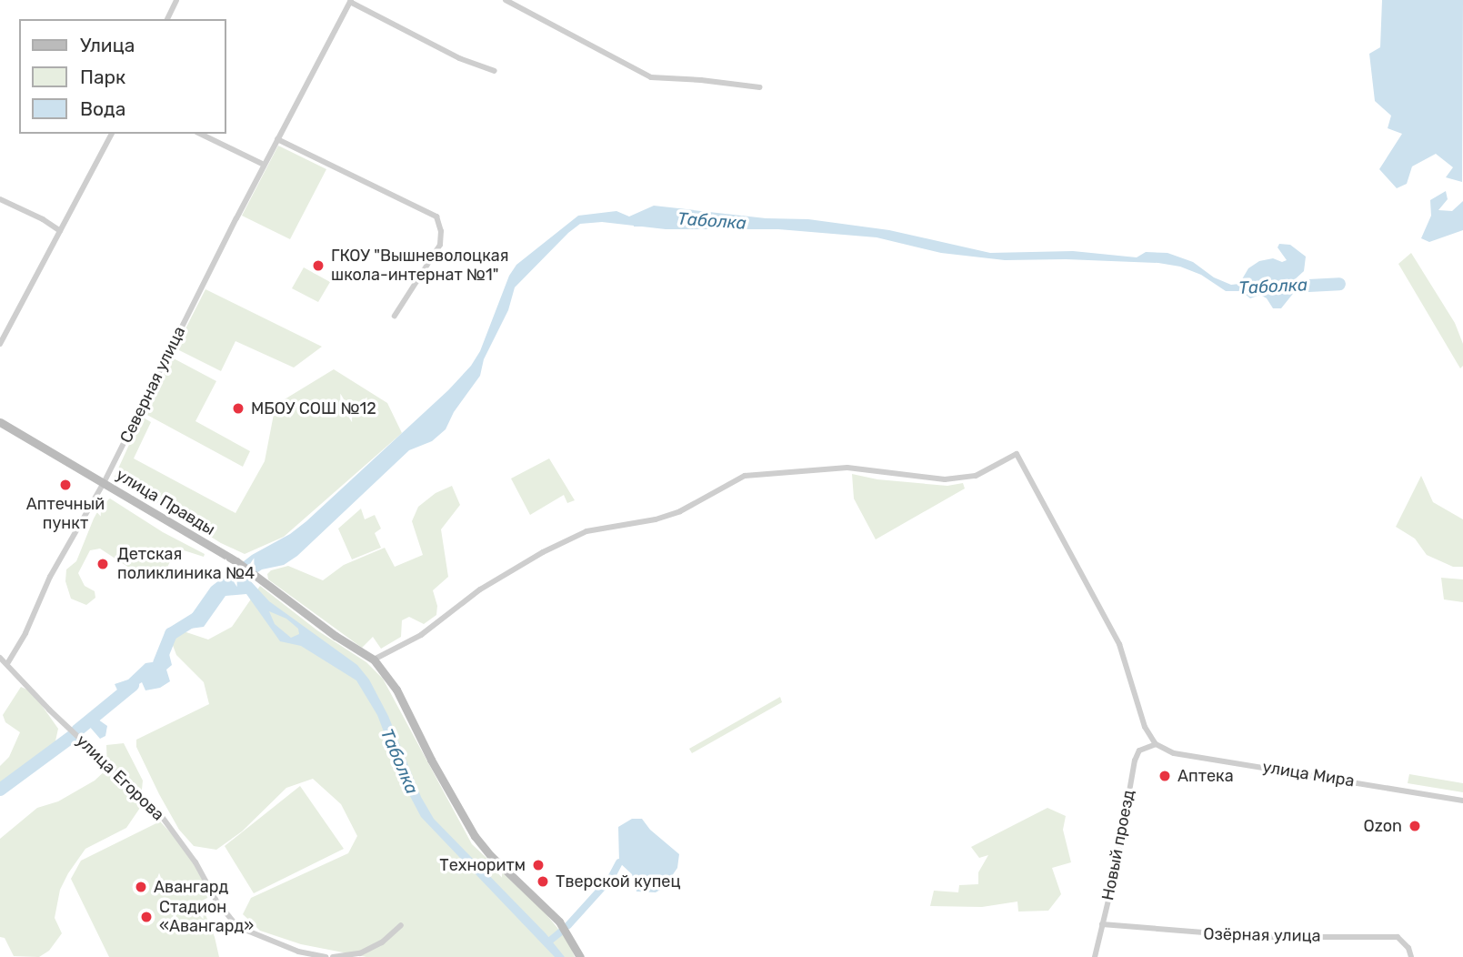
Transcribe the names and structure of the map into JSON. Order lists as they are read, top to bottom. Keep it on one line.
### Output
{"streets":{"street":["Северная улица","улица Правды","улица Мира","улица Егорова","Новый проезд","Озёрная улица"]},"crossings":[["Северная улица","улица Правды"],["Северная улица","улица Егорова"],["улица Мира","Новый проезд"],["Новый проезд","Озёрная улица"]],"water":["Таболка"],"places":["ГКОУ \"Вышневолоцкая школа-интернат №1\"","МБОУ СОШ №12","Аптечный пункт","Детская поликлиника №4","Аптека","Ozon","Техноритм","Тверской купец","Авангард","Стадион «Авангард»"],"legend":["Улица","Парк","Вода"]}
